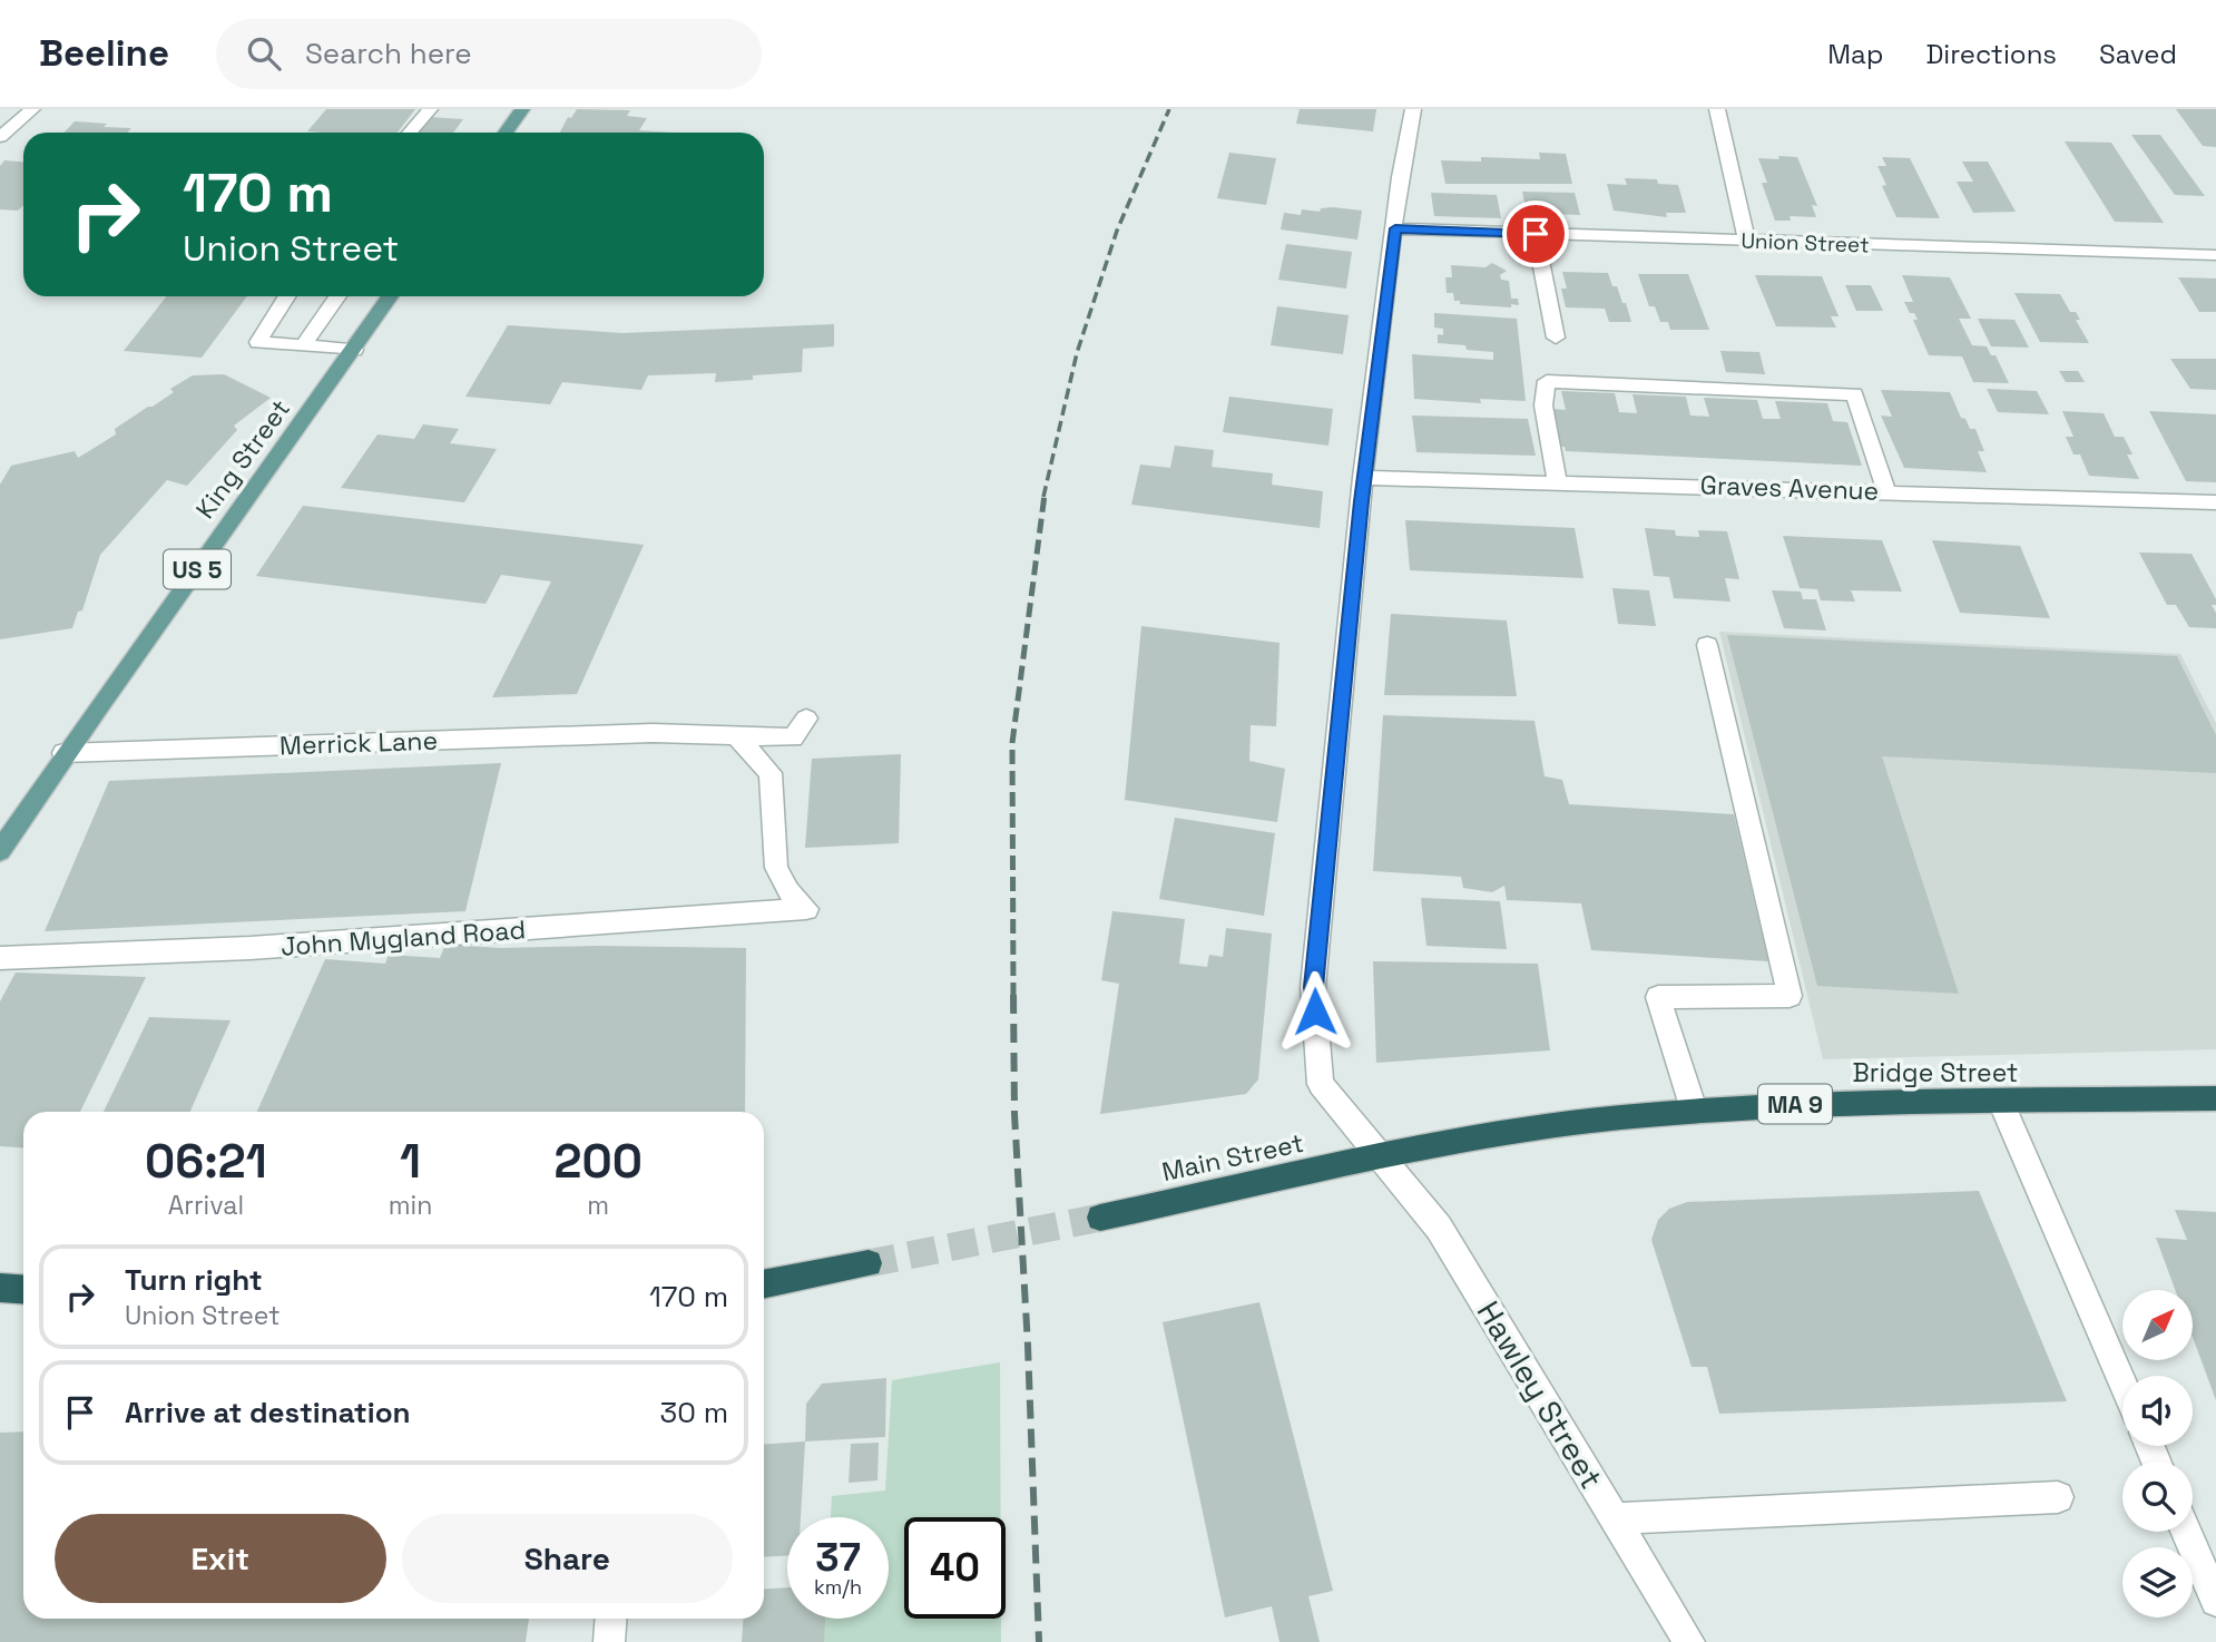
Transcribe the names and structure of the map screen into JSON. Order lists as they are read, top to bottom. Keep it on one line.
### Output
{"streets":{"highway":["Bridge Street","MA 9","Main Street"],"main road":["King Street","US 5"],"street":["Union Street","Graves Avenue","Merrick Lane","John Mygland Road","Hawley Street"]},"crossings":[["Union Street","Hawley Street"],["King Street","Merrick Lane"],["Graves Avenue","Hawley Street"],["Merrick Lane","John Mygland Road"],["Bridge Street","Main Street"],["Bridge Street","Hawley Street"],["Main Street","Hawley Street"]],"north":"top right","page":{"header":"Beeline","search":"Search here","nav":["Map","Directions","Saved"],"turn":["170 m","Union Street"],"eta":["06:21","Arrival","1","min","200","m"],"list":[{"name":"Turn right","note":"Union Street","value":"170 m"},{"name":"Arrive at destination","value":"30 m"}],"buttons":["Exit","Share"],"speed":"37 km/h","limit":"40"}}
